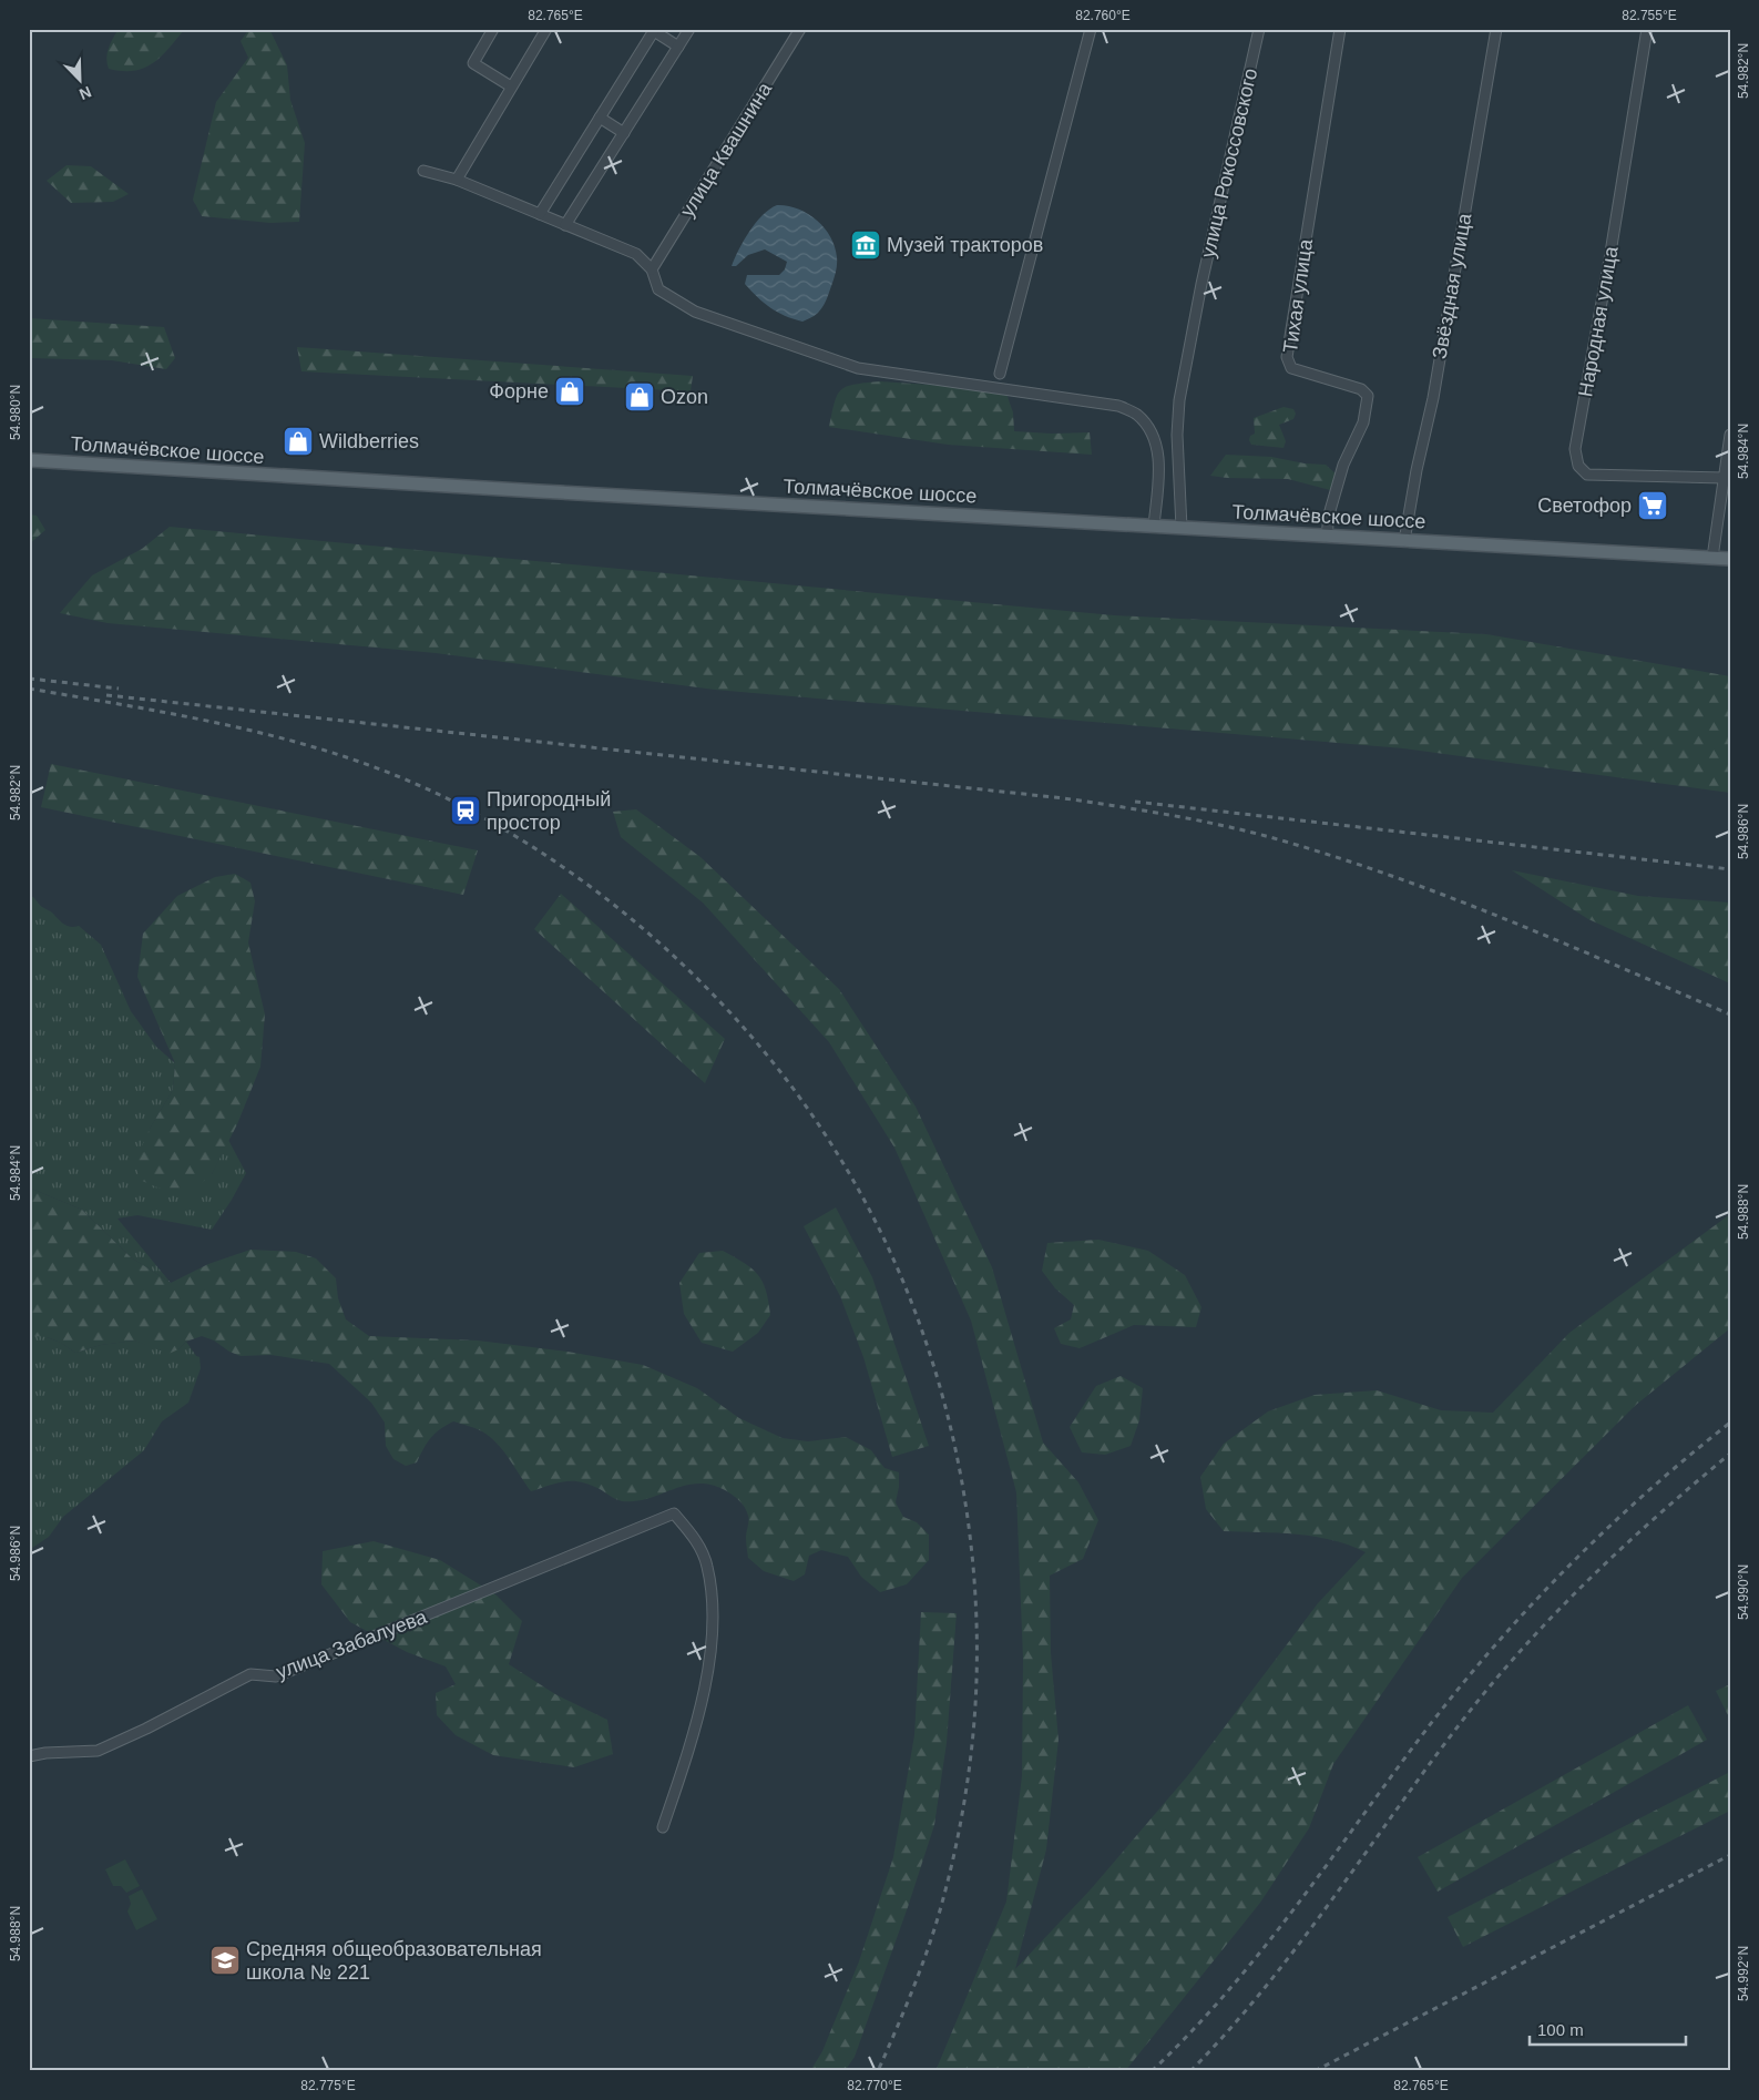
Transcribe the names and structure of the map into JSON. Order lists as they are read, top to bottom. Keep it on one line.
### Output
{"streets":{"main road":["Толмачёвское шоссе"],"street":["улица Квашнина","улица Рокоссовского","Звёздная улица","Тихая улица","Народная улица","улица Забалуева"]},"crossings":[["улица Рокоссовского","Толмачёвское шоссе"],["Звёздная улица","Толмачёвское шоссе"],["Тихая улица","Толмачёвское шоссе"]],"places":{"museum":["Музей тракторов"],"shop":["Форне","Ozon","Wildberries"],"supermarket":["Светофор"],"station":["Пригородный простор"],"school or university":["Средняя общеобразовательная школа № 221"]},"scale_bar":"100 m","north":"bottom right","coordinates":["82.765°E","82.760°E","82.755°E","54.982°N","54.980°N","54.984°N","54.986°N","54.988°N","54.990°N","54.992°N","82.775°E","82.770°E"]}
